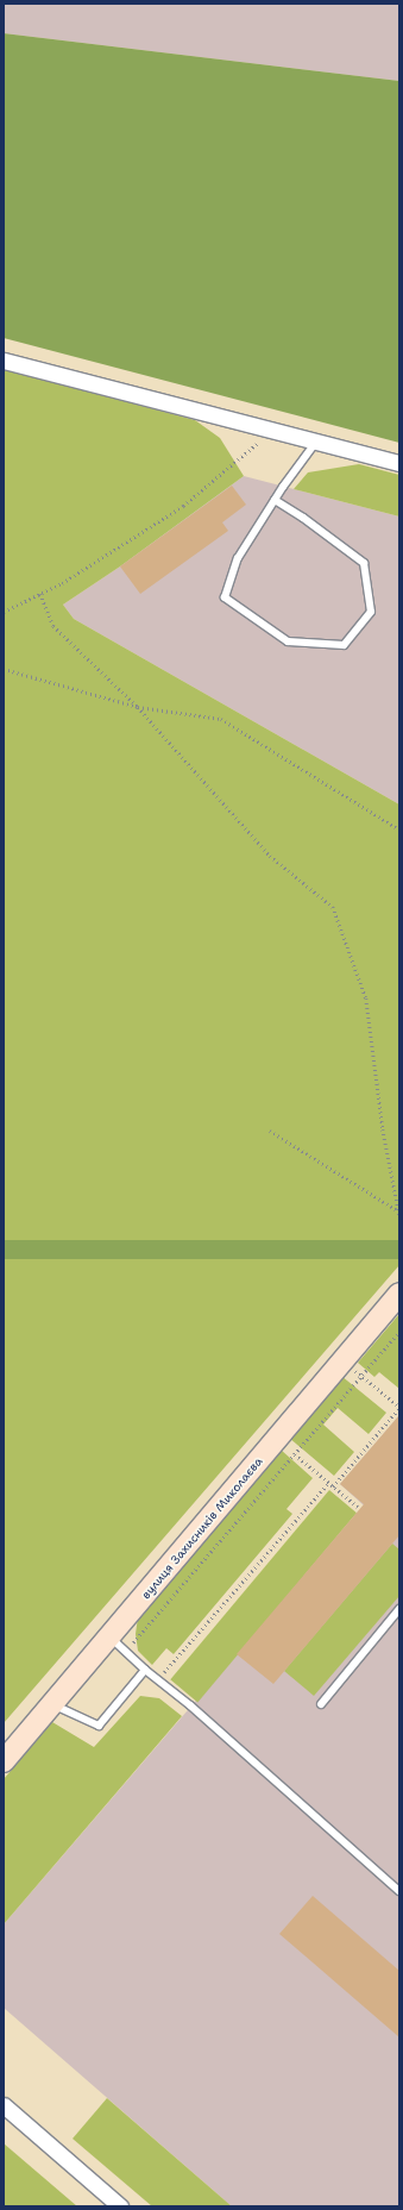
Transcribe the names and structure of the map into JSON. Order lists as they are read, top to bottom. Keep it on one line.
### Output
{"streets":{"street":["вулиця Захисників Миколаєва"]}}
